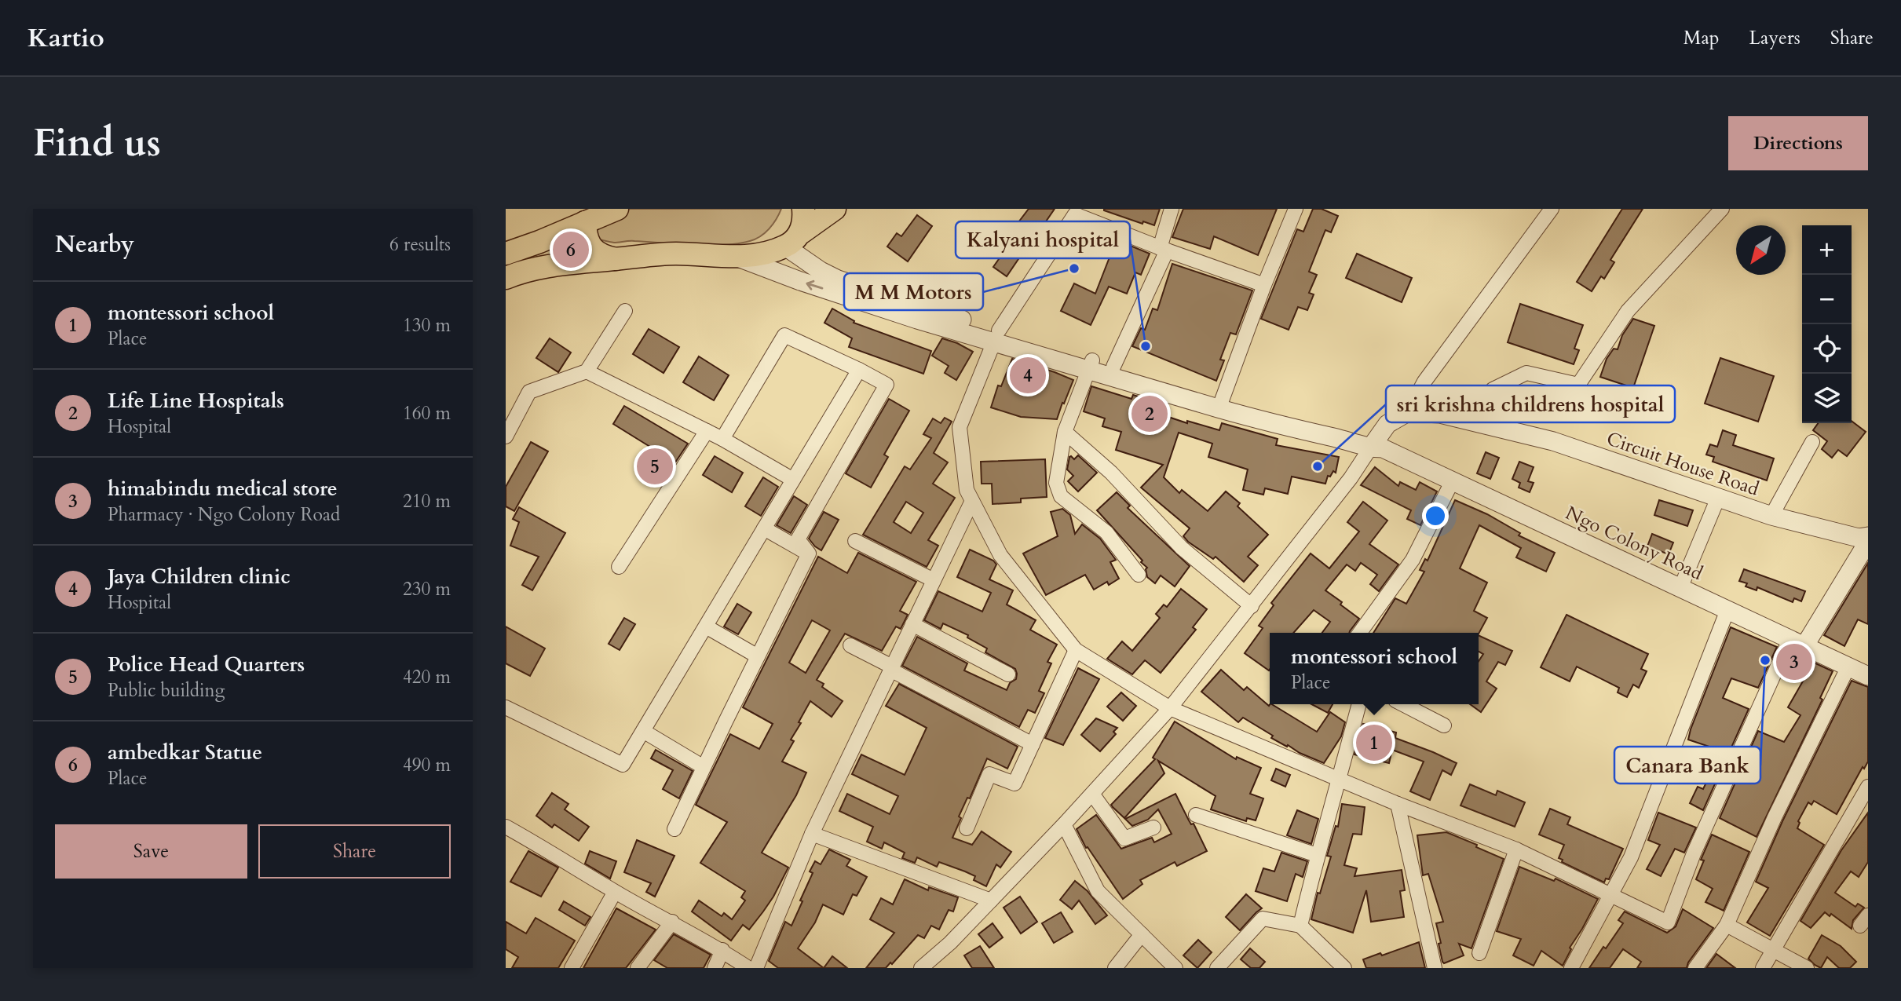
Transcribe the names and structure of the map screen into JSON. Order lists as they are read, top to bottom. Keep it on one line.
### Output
{"streets":{"street":["Circuit House Road","Ngo Colony Road"]},"places":["M M Motors","Kalyani hospital","sri krishna childrens hospital","Canara Bank"],"north":"bottom left","page":{"header":"Kartio","nav":["Map","Layers","Share"],"buttons":["Directions",["Save","Share"]],"title":"Find us","heading":["Nearby","6 results"],"map_buttons":["+","−"],"pins":["6","4","2","5","3","1"],"list":[{"mark":"1","name":"montessori school","note":"Place","value":"130 m"},{"mark":"2","name":"Life Line Hospitals","note":"Hospital","value":"160 m"},{"mark":"3","name":"himabindu medical store","note":"Pharmacy · Ngo Colony Road","value":"210 m"},{"mark":"4","name":"Jaya Children clinic","note":"Hospital","value":"230 m"},{"mark":"5","name":"Police Head Quarters","note":"Public building","value":"420 m"},{"mark":"6","name":"ambedkar Statue","note":"Place","value":"490 m"}],"popup":["montessori school","Place"]}}
